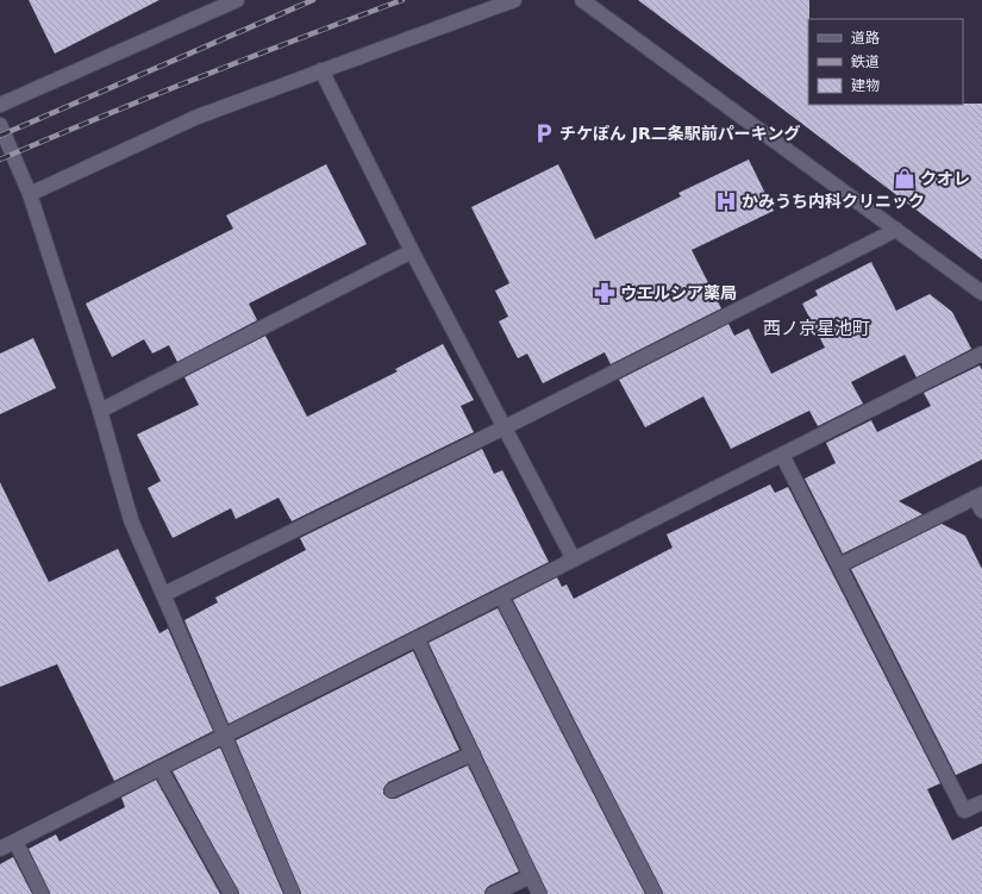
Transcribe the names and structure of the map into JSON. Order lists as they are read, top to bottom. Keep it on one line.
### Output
{"districts":["西ノ京星池町"],"places":{"parking":["チケぽん JR二条駅前パーキング"],"shop":["クオレ"],"hospital":["かみうち内科クリニック"],"pharmacy":["ウエルシア薬局"]},"legend":["道路","鉄道","建物"]}
